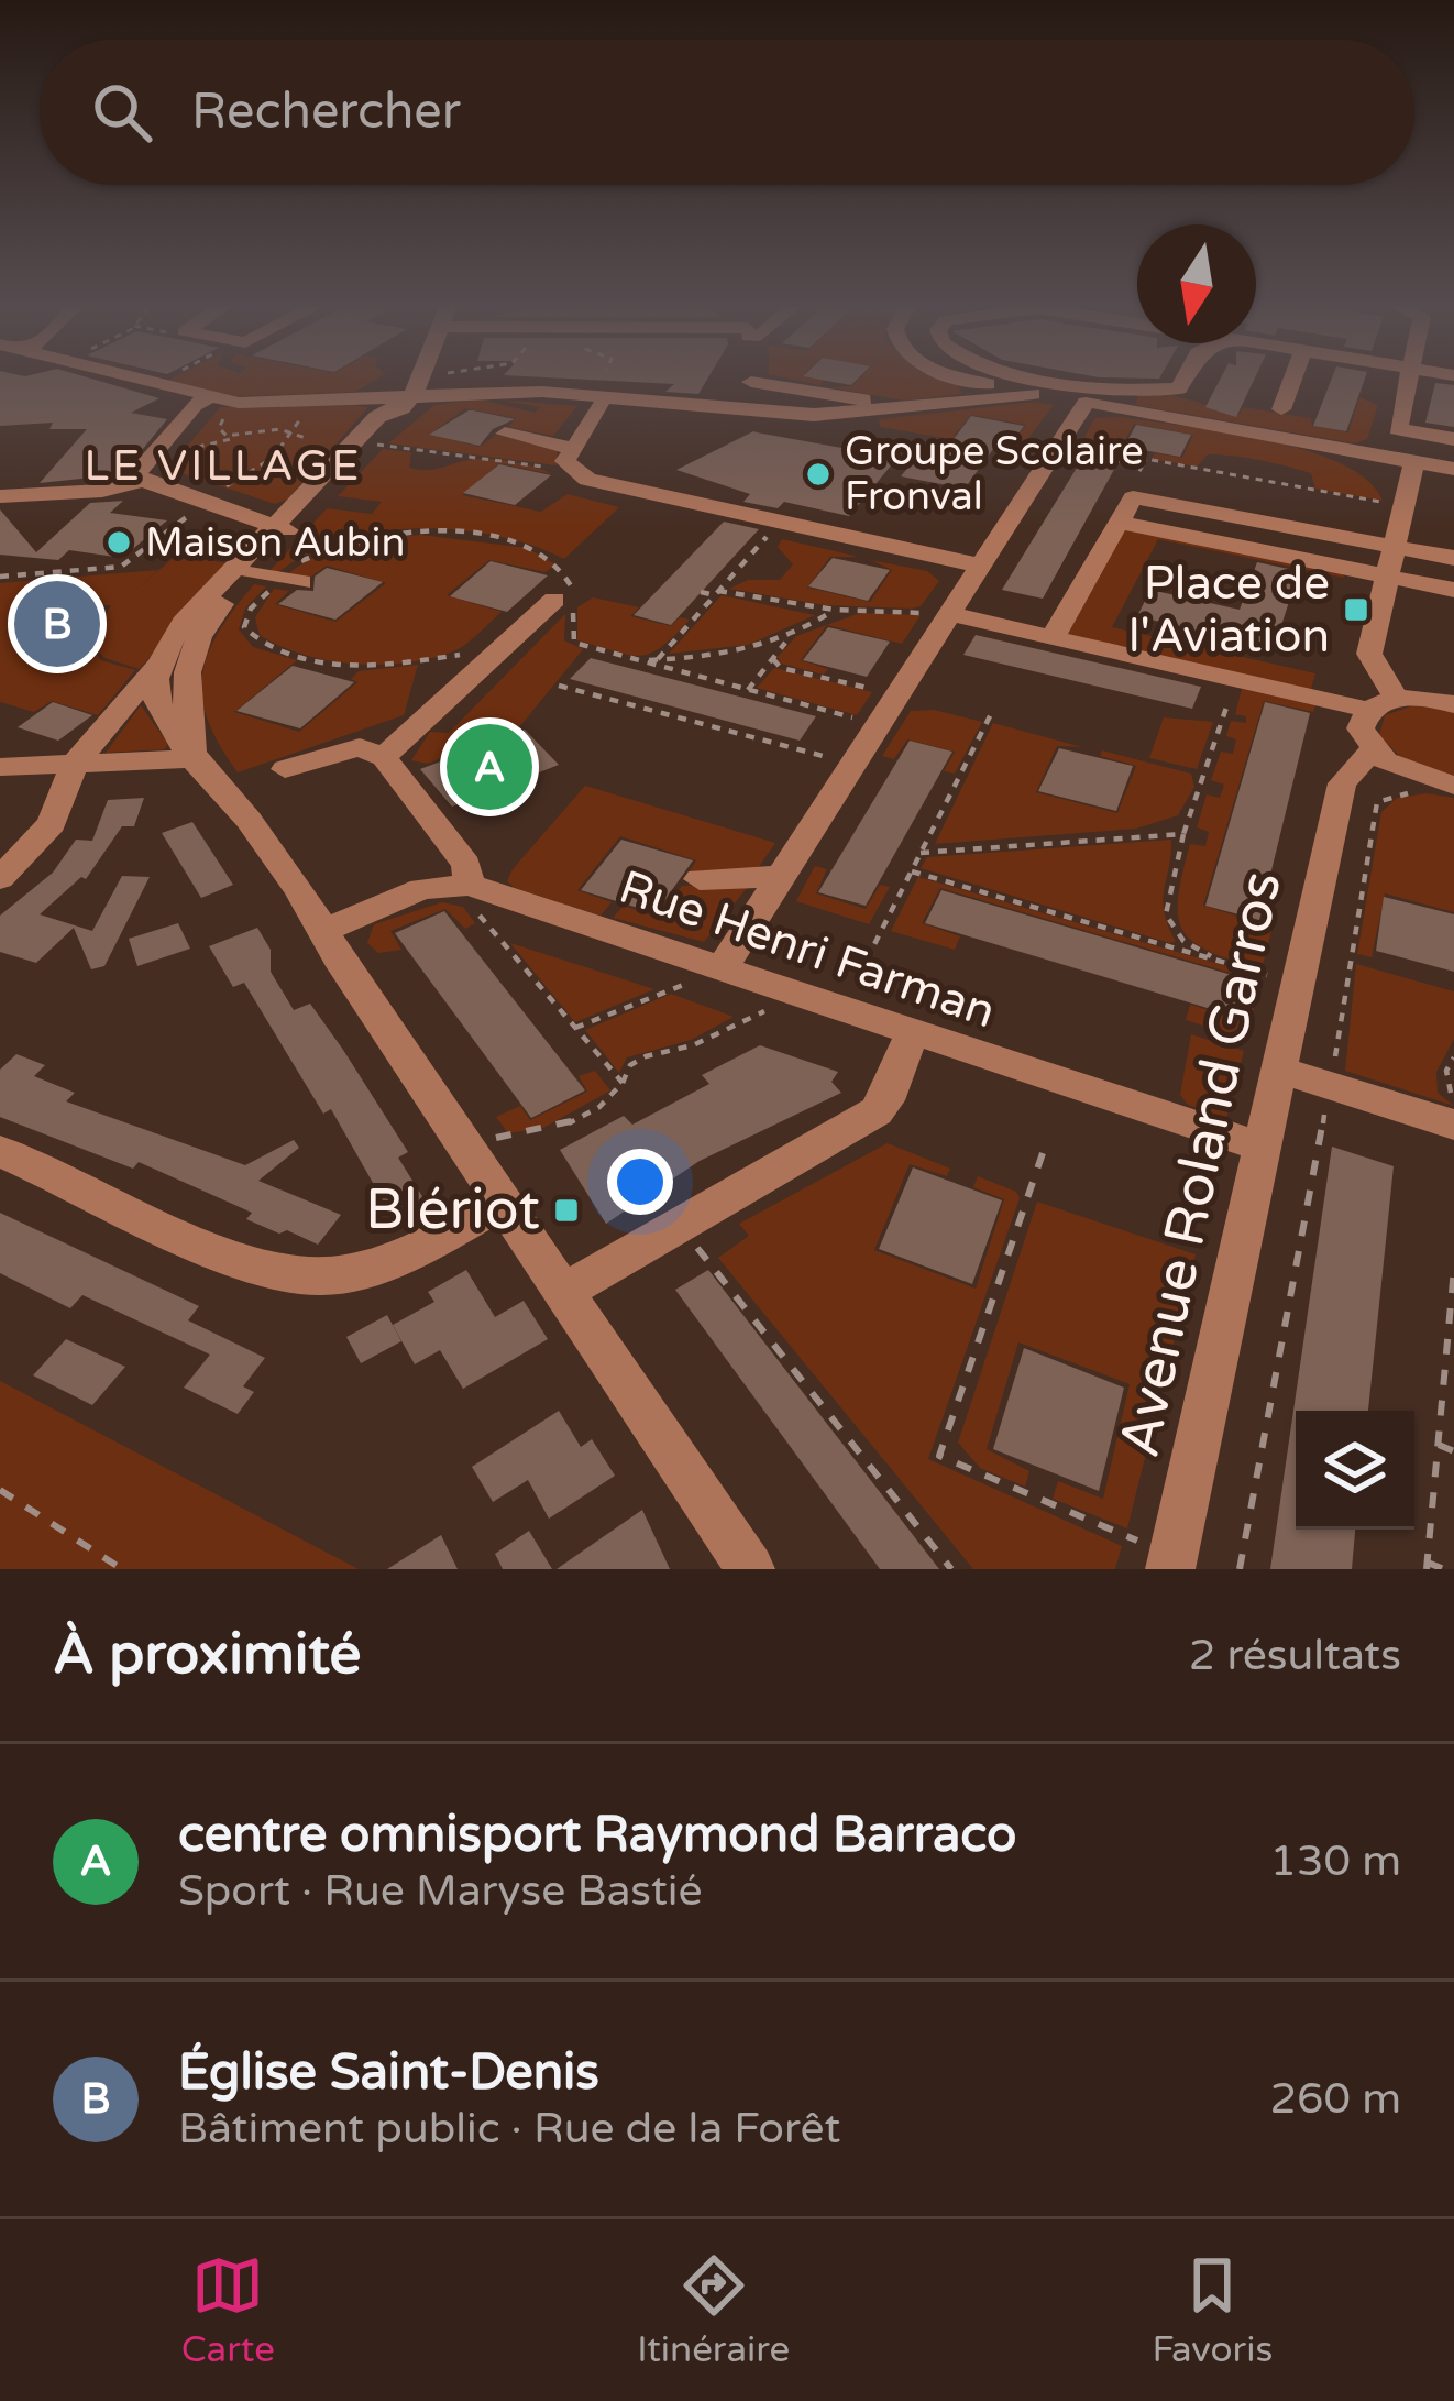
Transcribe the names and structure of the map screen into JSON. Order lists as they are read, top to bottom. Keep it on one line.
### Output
{"streets":{"street":["Rue Henri Farman","Avenue Roland Garros"]},"crossings":[["Rue Henri Farman","Avenue Roland Garros"]],"districts":["LE VILLAGE"],"places":{"other":["Groupe Scolaire Fronval","Maison Aubin"],"transit":["Place de l'Aviation","Blériot"]},"north":"bottom","page":{"search":"Rechercher","pins":["B","A"],"heading":["À proximité","2 résultats"],"list":[{"mark":"A","name":"centre omnisport Raymond Barraco","note":"Sport · Rue Maryse Bastié","value":"130 m"},{"mark":"B","name":"Église Saint-Denis","note":"Bâtiment public · Rue de la Forêt","value":"260 m"}],"nav":["Carte","Itinéraire","Favoris"]}}
